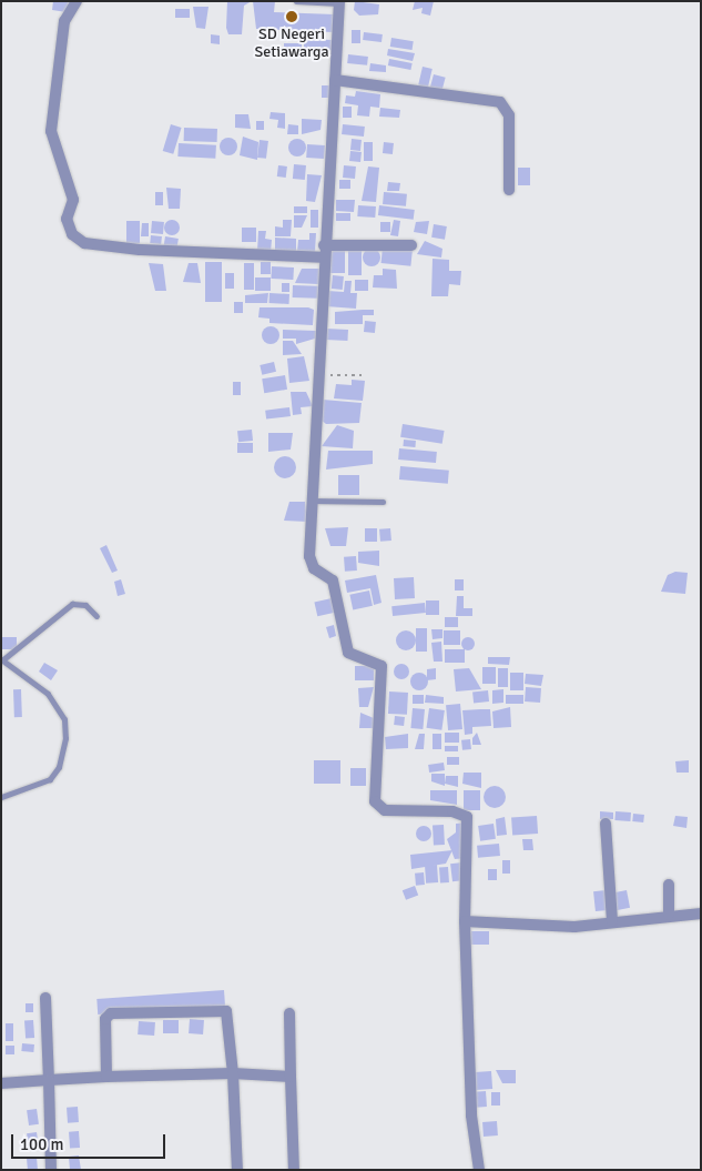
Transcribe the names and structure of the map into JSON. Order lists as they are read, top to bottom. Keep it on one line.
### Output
{"places":["SD Negeri Setiawarga"],"scale_bar":"100 m"}
